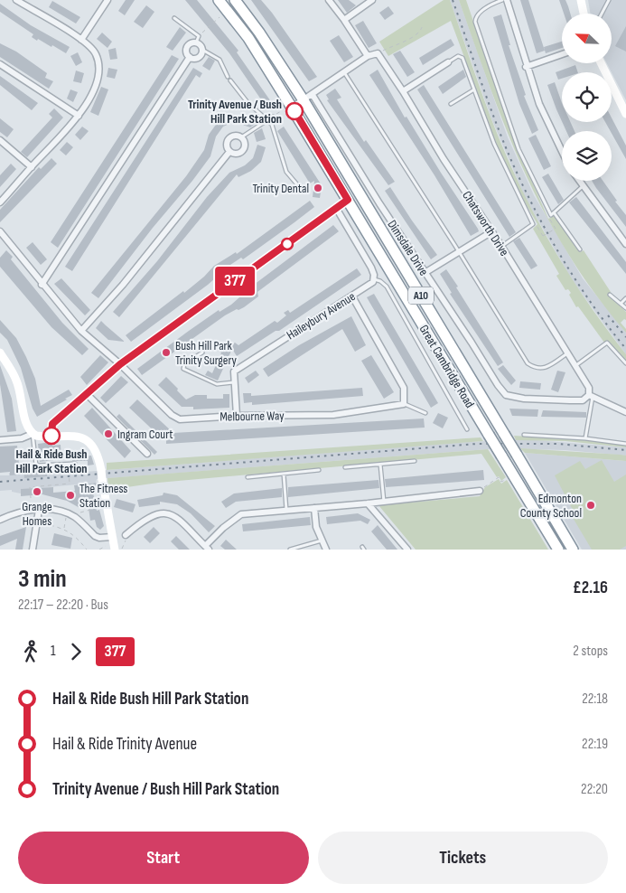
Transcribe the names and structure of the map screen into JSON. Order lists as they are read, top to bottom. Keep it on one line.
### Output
{"streets":{"highway":["A10","Great Cambridge Road"],"street":["Chatsworth Drive","Dimsdale Drive","Haileybury Avenue","Melbourne Way"]},"crossings":[["Chatsworth Drive","Dimsdale Drive"],["Dimsdale Drive","Great Cambridge Road"],["A10","Great Cambridge Road"]],"places":["Trinity Avenue / Bush Hill Park Station","Trinity Dental","Bush Hill Park Trinity Surgery","Ingram Court","Hail & Ride Bush Hill Park Station","Grange Homes","The Fitness Station","Edmonton County School"],"lines":["bus line 377"],"north":"top left","page":{"on_map":"377","heading":["3 min","22:17 – 22:20 · Bus","£2.16"],"legs":["1","377","2 stops"],"list":[{"name":"Hail & Ride Bush Hill Park Station","value":"22:18"},{"name":"Hail & Ride Trinity Avenue","value":"22:19"},{"name":"Trinity Avenue / Bush Hill Park Station","value":"22:20"}],"buttons":["Start","Tickets"]}}
